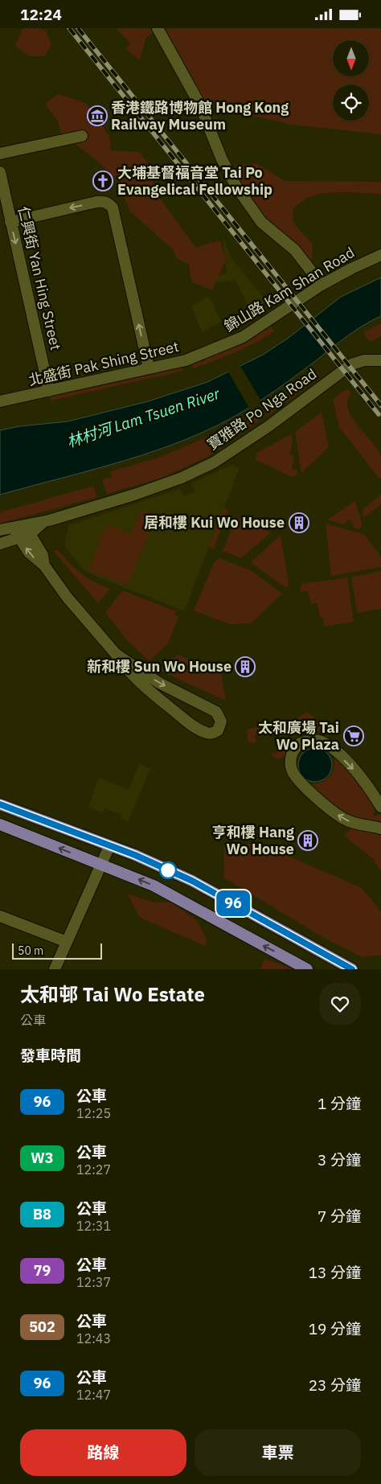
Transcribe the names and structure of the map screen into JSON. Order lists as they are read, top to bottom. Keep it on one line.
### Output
{"streets":{"street":["仁興街 Yan Hing Street","錦山路 Kam Shan Road","北盛街 Pak Shing Street","寶雅路 Po Nga Road"]},"crossings":[["仁興街 Yan Hing Street","北盛街 Pak Shing Street"],["錦山路 Kam Shan Road","北盛街 Pak Shing Street"]],"one_way":["仁興街 Yan Hing Street"],"water":["林村河 Lam Tsuen River"],"places":{"museum":["香港鐵路博物館 Hong Kong Railway Museum"],"church":["大埔基督福音堂 Tai Po Evangelical Fellowship"],"building":["居和樓 Kui Wo House","新和樓 Sun Wo House","亨和樓 Hang Wo House"],"supermarket":["太和廣場 Tai Wo Plaza"]},"lines":["bus line 96"],"scale_bar":"50 m","north":"bottom","page":{"status":"12:24","on_map":"96","scale":"50 m","heading":[["太和邨 Tai Wo Estate","公車"],"發車時間"],"list":[{"mark":"96","name":"公車","note":"12:25","value":"1 分鐘"},{"mark":"W3","name":"公車","note":"12:27","value":"3 分鐘"},{"mark":"B8","name":"公車","note":"12:31","value":"7 分鐘"},{"mark":"79","name":"公車","note":"12:37","value":"13 分鐘"},{"mark":"502","name":"公車","note":"12:43","value":"19 分鐘"},{"mark":"96","name":"公車","note":"12:47","value":"23 分鐘"}],"buttons":["路線","車票"]}}
